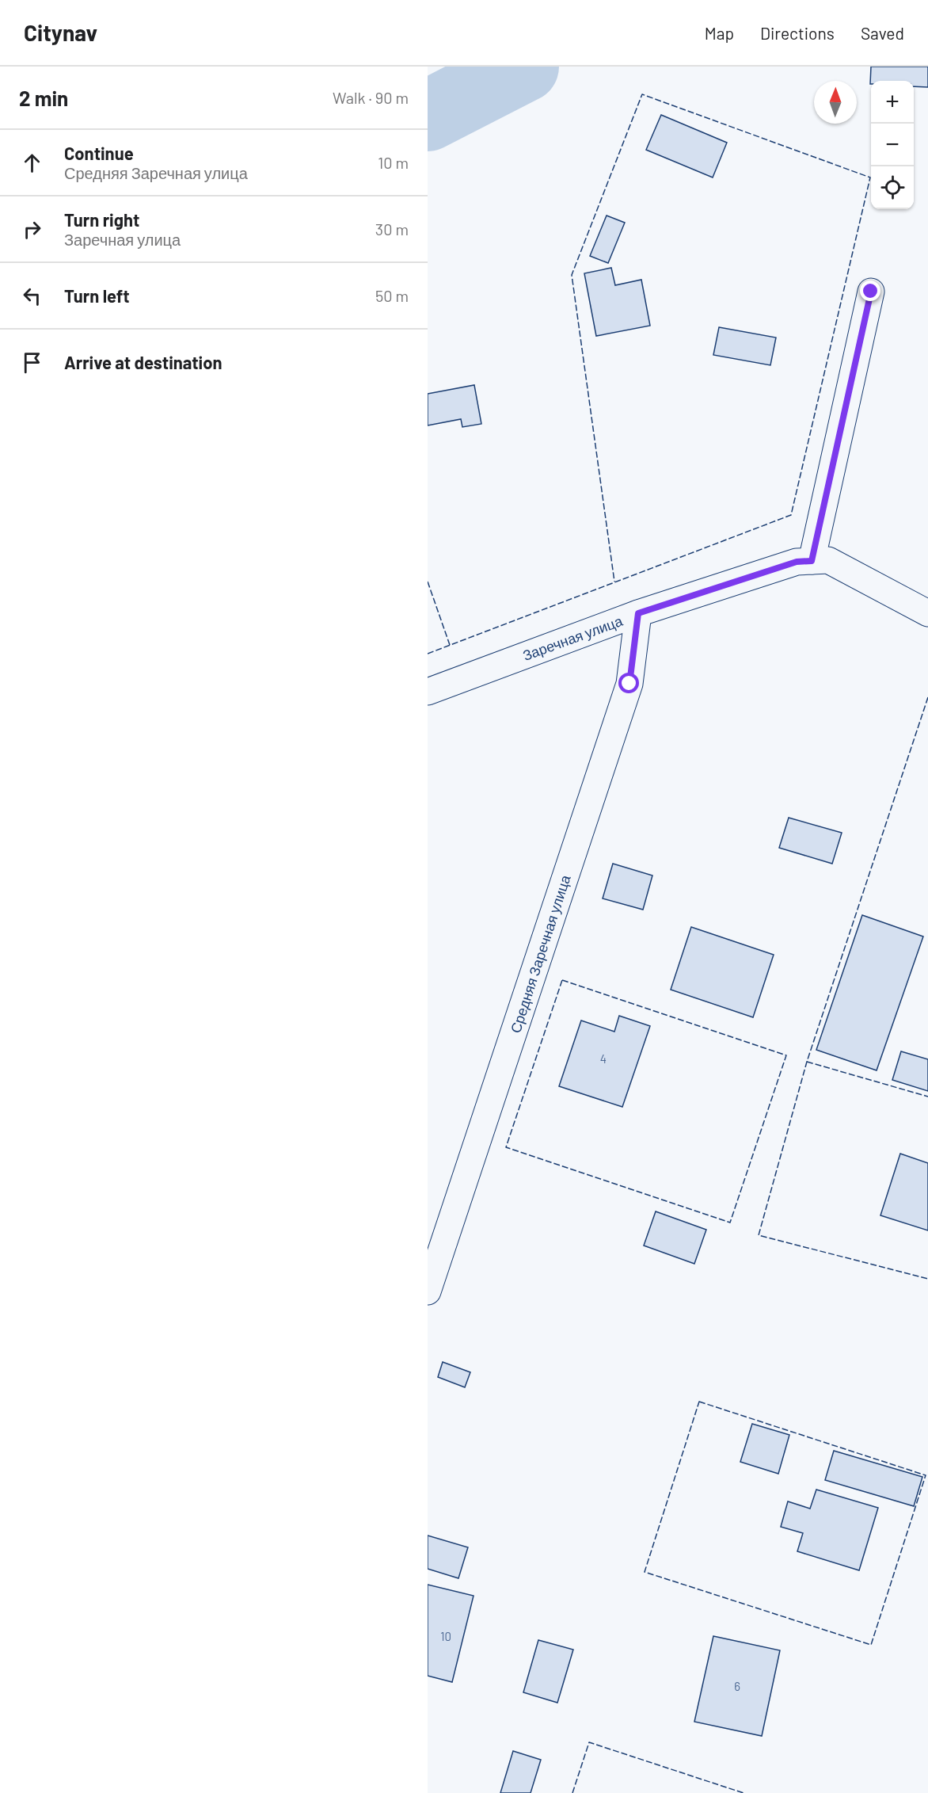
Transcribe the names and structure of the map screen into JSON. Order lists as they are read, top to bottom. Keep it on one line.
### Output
{"streets":{"street":["Заречная улица","Средняя Заречная улица"]},"crossings":[["Заречная улица","Средняя Заречная улица"]],"house_numbers":["4","10","6"],"north":"top","page":{"header":"Citynav","nav":["Map","Directions","Saved"],"heading":["2 min","Walk · 90 m"],"map_buttons":["+","−"],"list":[["Continue","Средняя Заречная улица","10 m"],["Turn right","Заречная улица","30 m"],["Turn left","50 m"],"Arrive at destination"]}}
